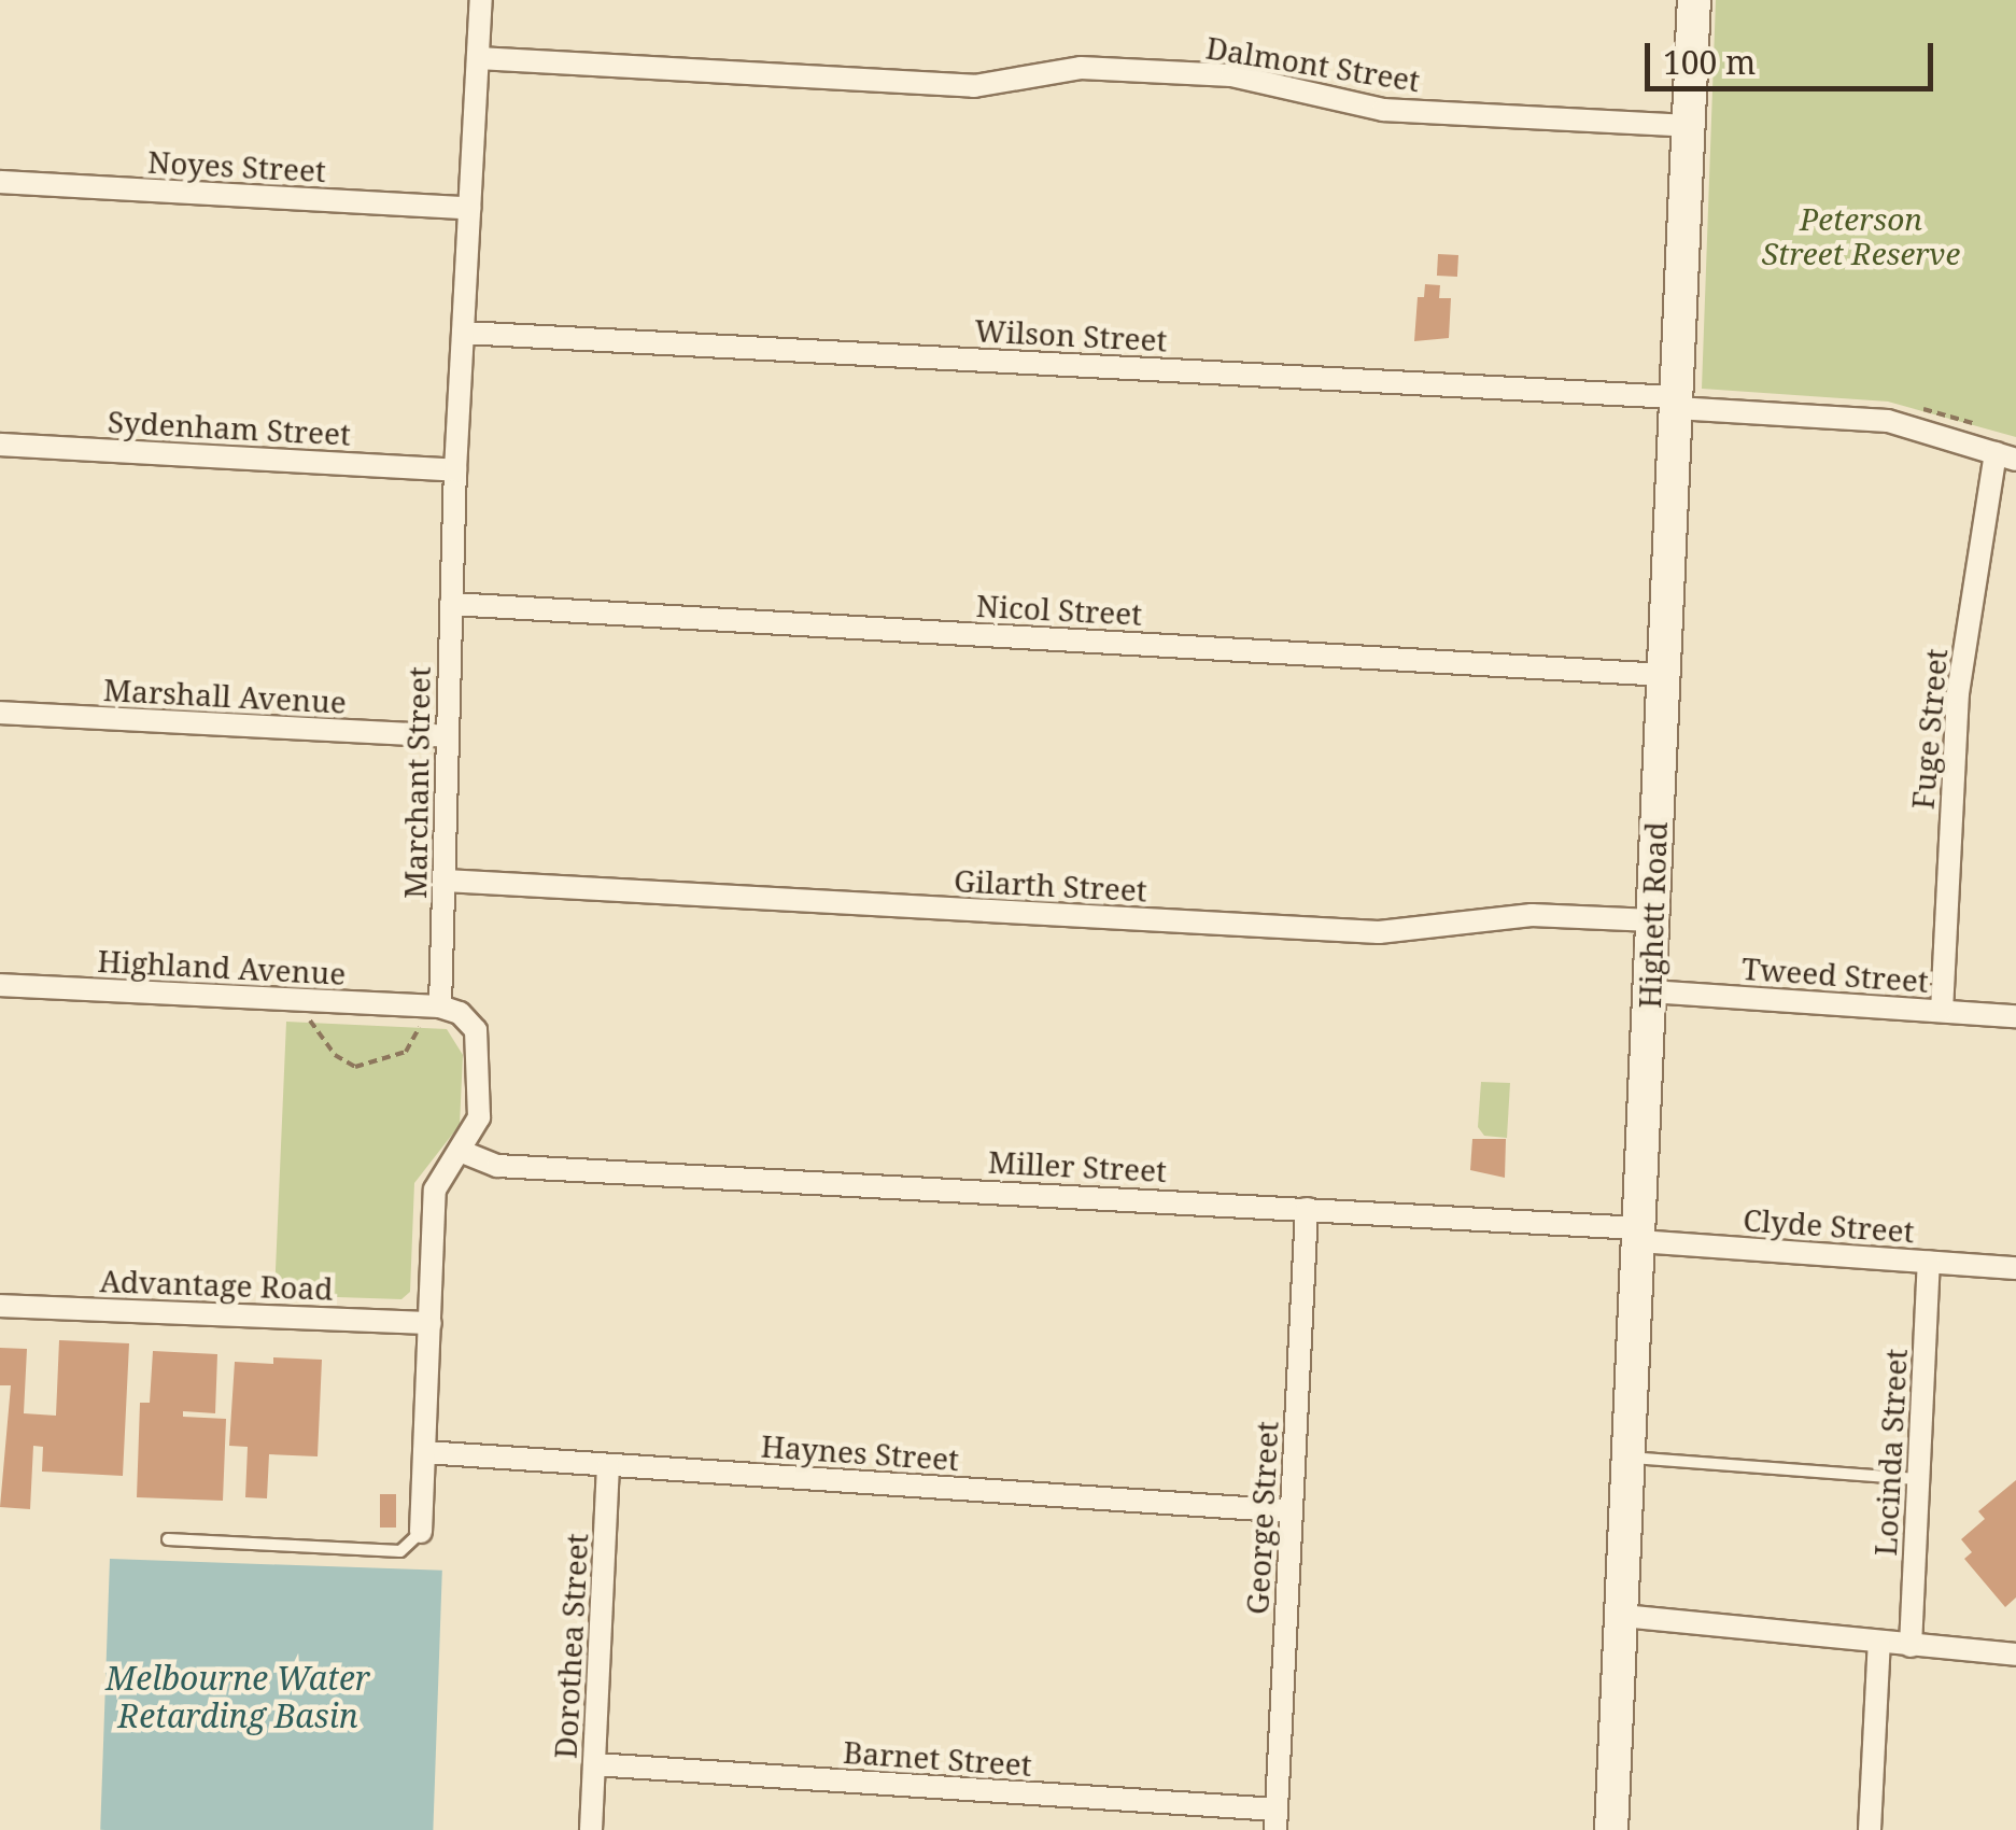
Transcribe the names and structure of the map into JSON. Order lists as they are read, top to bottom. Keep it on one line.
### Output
{"streets":{"street":["Dalmont Street","Noyes Street","Wilson Street","Sydenham Street","Nicol Street","Marshall Avenue","Fuge Street","Marchant Street","Gilarth Street","Highett Road","Highland Avenue","Tweed Street","Miller Street","Clyde Street","Advantage Road","Haynes Street","Locinda Street","George Street","Dorothea Street","Barnet Street"]},"crossings":[["Dalmont Street","Marchant Street"],["Dalmont Street","Highett Road"],["Noyes Street","Marchant Street"],["Wilson Street","Fuge Street"],["Wilson Street","Marchant Street"],["Wilson Street","Highett Road"],["Sydenham Street","Marchant Street"],["Nicol Street","Marchant Street"],["Nicol Street","Highett Road"],["Marshall Avenue","Marchant Street"],["Fuge Street","Tweed Street"],["Marchant Street","Gilarth Street"],["Marchant Street","Highland Avenue"],["Gilarth Street","Highett Road"],["Highett Road","Tweed Street"],["Highett Road","Miller Street"],["Highett Road","Clyde Street"],["Miller Street","Clyde Street"],["Miller Street","George Street"],["Clyde Street","Locinda Street"],["Haynes Street","George Street"],["Haynes Street","Dorothea Street"],["George Street","Barnet Street"],["Dorothea Street","Barnet Street"]],"water":["Melbourne Water Retarding Basin"],"parks":["Peterson Street Reserve"],"scale_bar":"100 m"}
